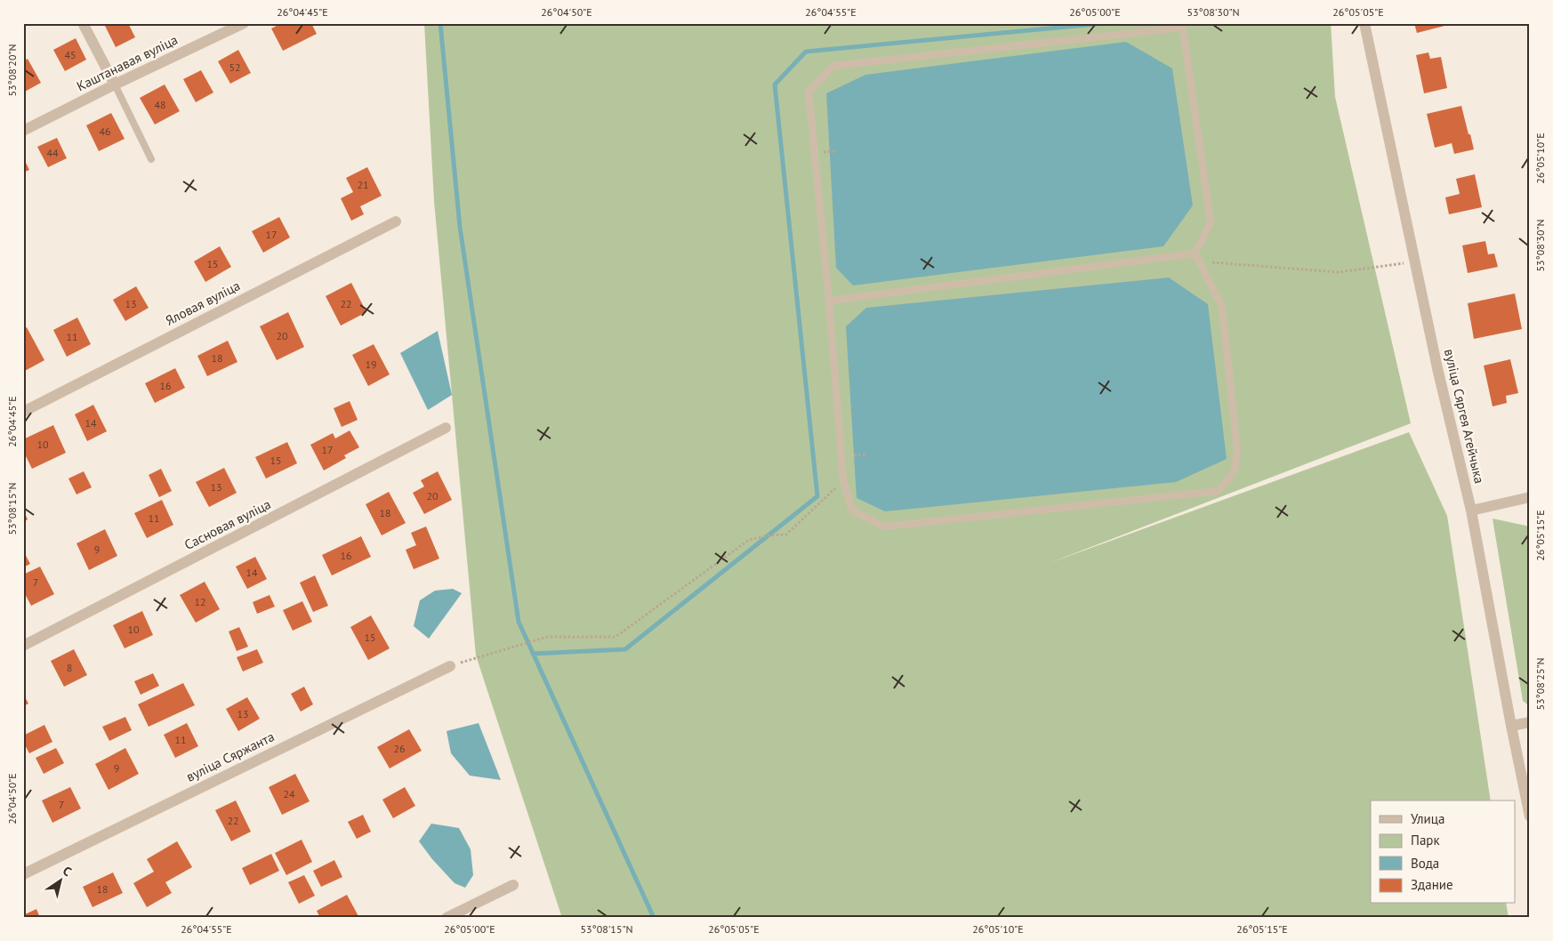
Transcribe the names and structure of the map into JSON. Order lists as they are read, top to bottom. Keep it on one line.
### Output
{"streets":{"street":["Каштанавая вуліца","Яловая вуліца","вуліца Сяргея Агейчыка","Сасновая вуліца","вуліца Сяржанта"]},"house_numbers":["45","52","48","46","44","21","17","15","13","22","20","11","18","19","16","14","10","17","15","13","20","18","11","9","16","14","7","12","10","15","8","13","11","26","9","24","7","22","18"],"legend":["Улица","Парк","Вода","Здание"],"north":"top right","coordinates":["26°04'45\"E","26°04'50\"E","26°04'55\"E","26°05'00\"E","53°08'30\"N","26°05'05\"E","53°08'20\"N","26°05'10\"E","53°08'15\"N","26°05'15\"E","53°08'25\"N"]}
